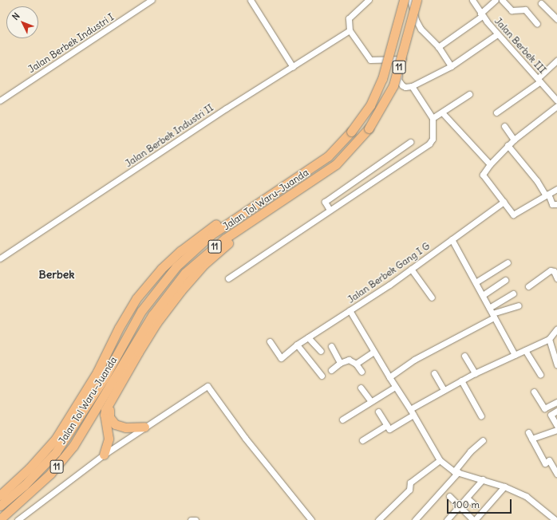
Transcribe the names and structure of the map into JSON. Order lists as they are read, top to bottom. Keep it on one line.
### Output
{"streets":{"highway":["11","Jalan Tol Waru–Juanda"],"street":["Jalan Berbek Industri I","Jalan Berbek III","Jalan Berbek Industri II","Jalan Berbek Gang I G"]},"districts":["Berbek"],"scale_bar":"100 m","north":"top left"}
